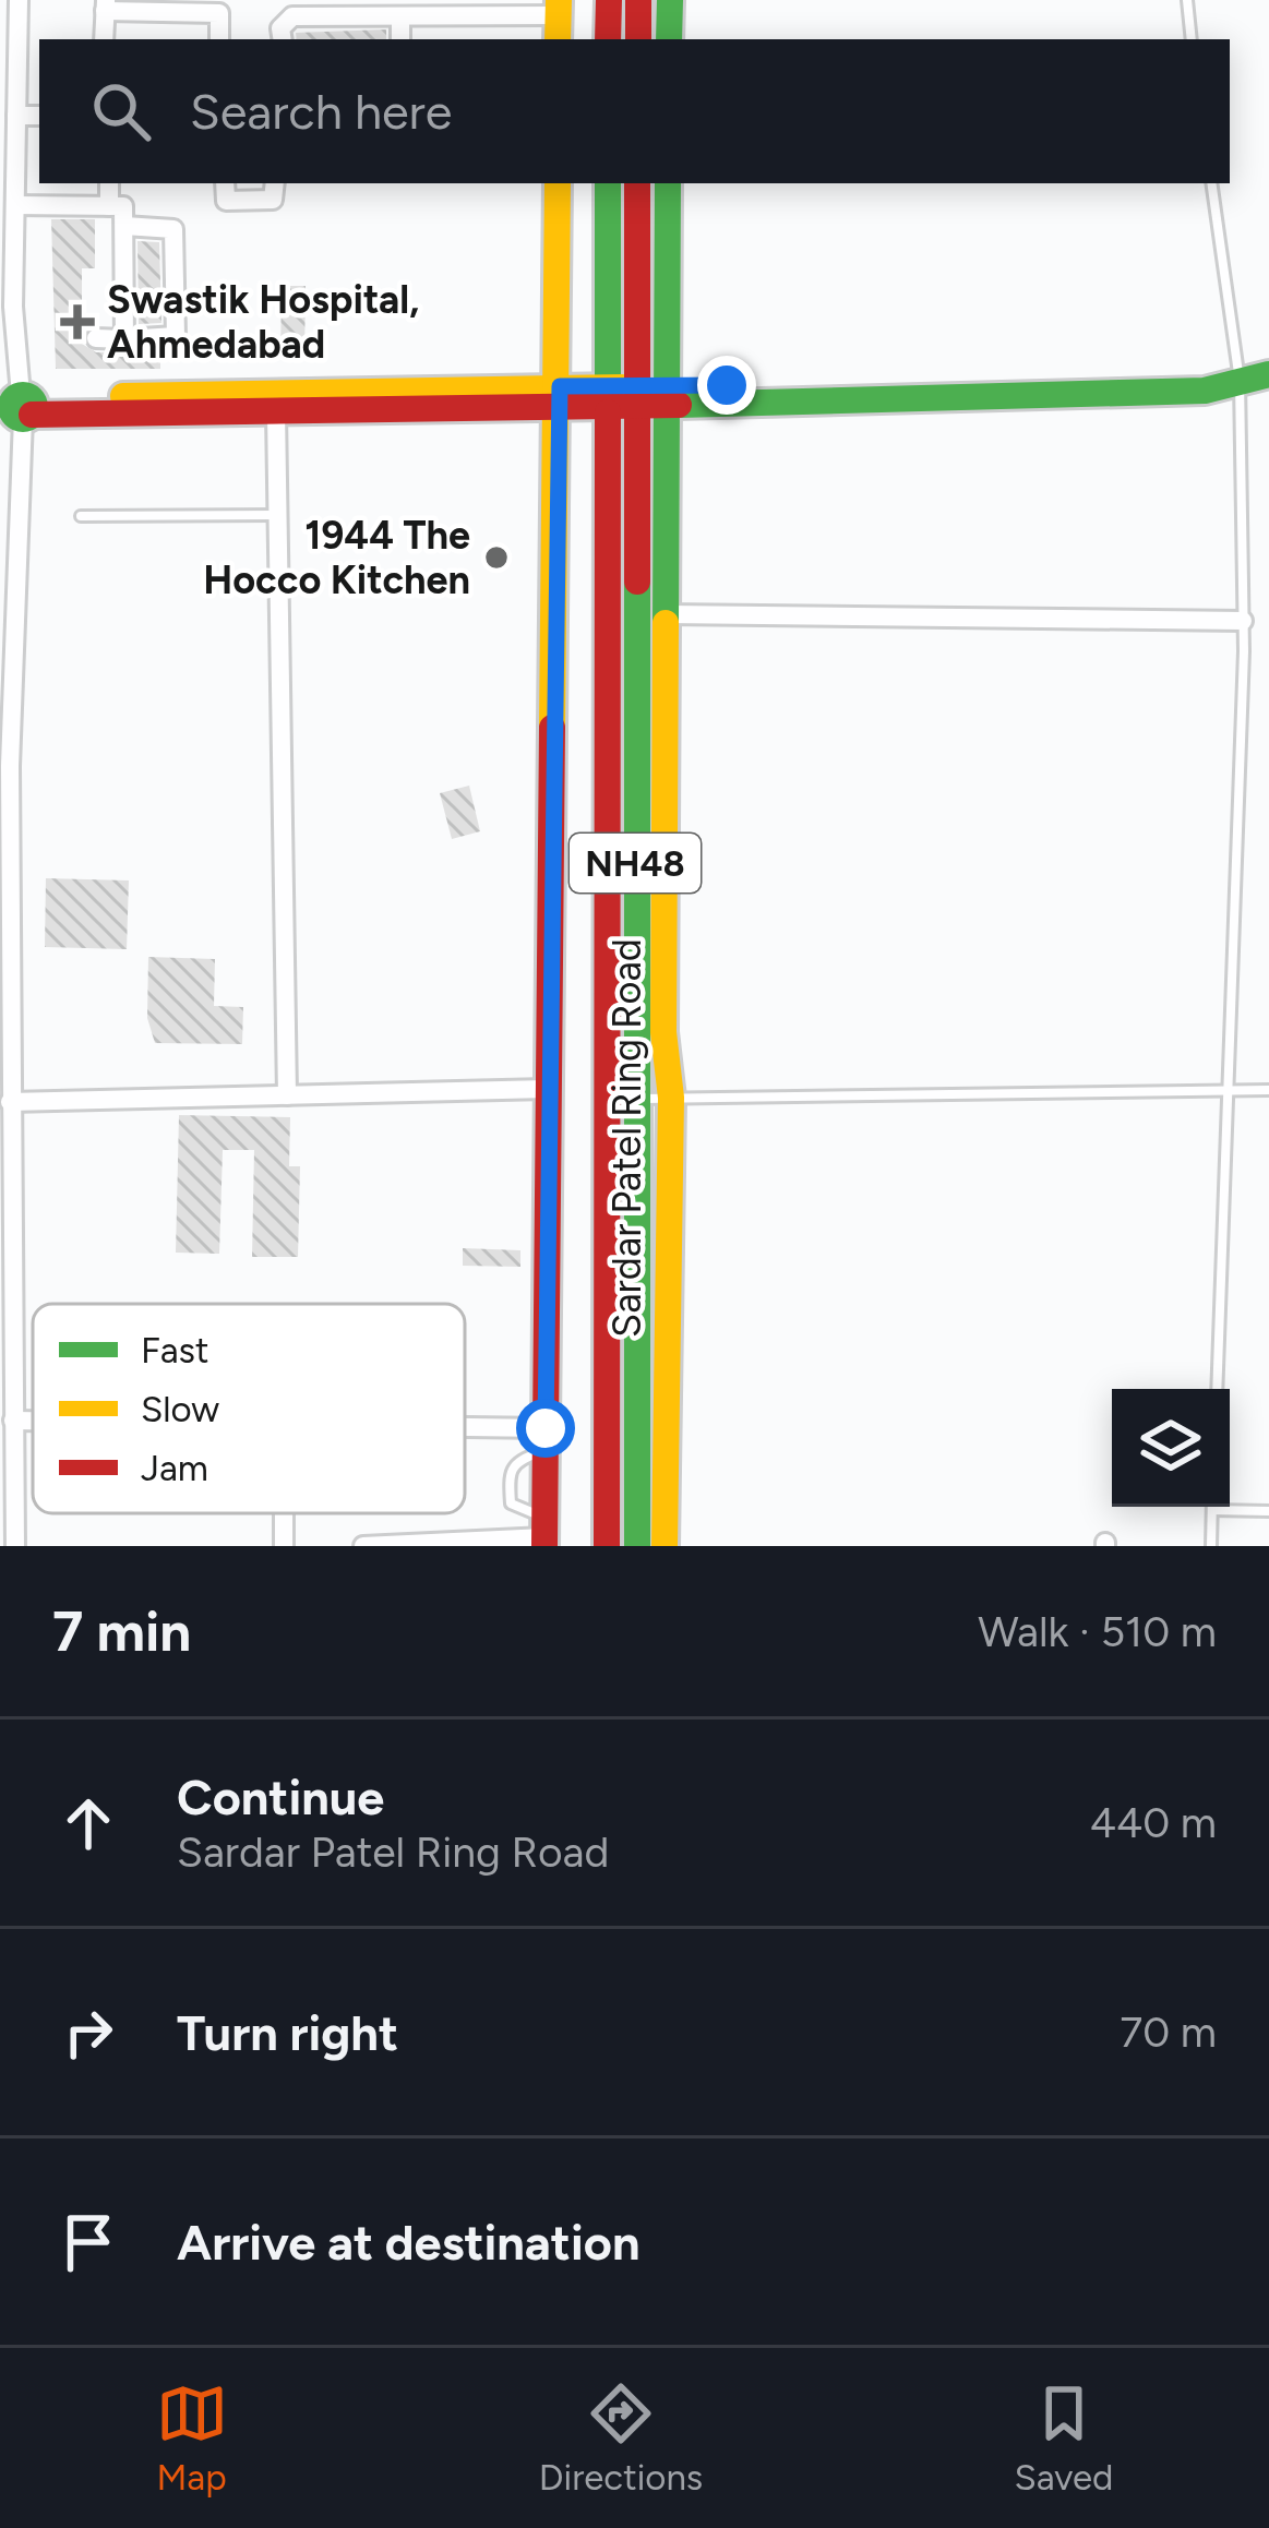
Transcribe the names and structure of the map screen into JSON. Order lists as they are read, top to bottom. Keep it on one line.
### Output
{"streets":{"main road":["NH48","Sardar Patel Ring Road"]},"places":{"health":["Swastik Hospital, Ahmedabad"],"other":["1944 The Hocco Kitchen"]},"legend":["Fast","Slow","Jam"],"page":{"search":"Search here","heading":["7 min","Walk · 510 m"],"list":[["Continue","Sardar Patel Ring Road","440 m"],["Turn right","70 m"],"Arrive at destination"],"nav":["Map","Directions","Saved"]}}
